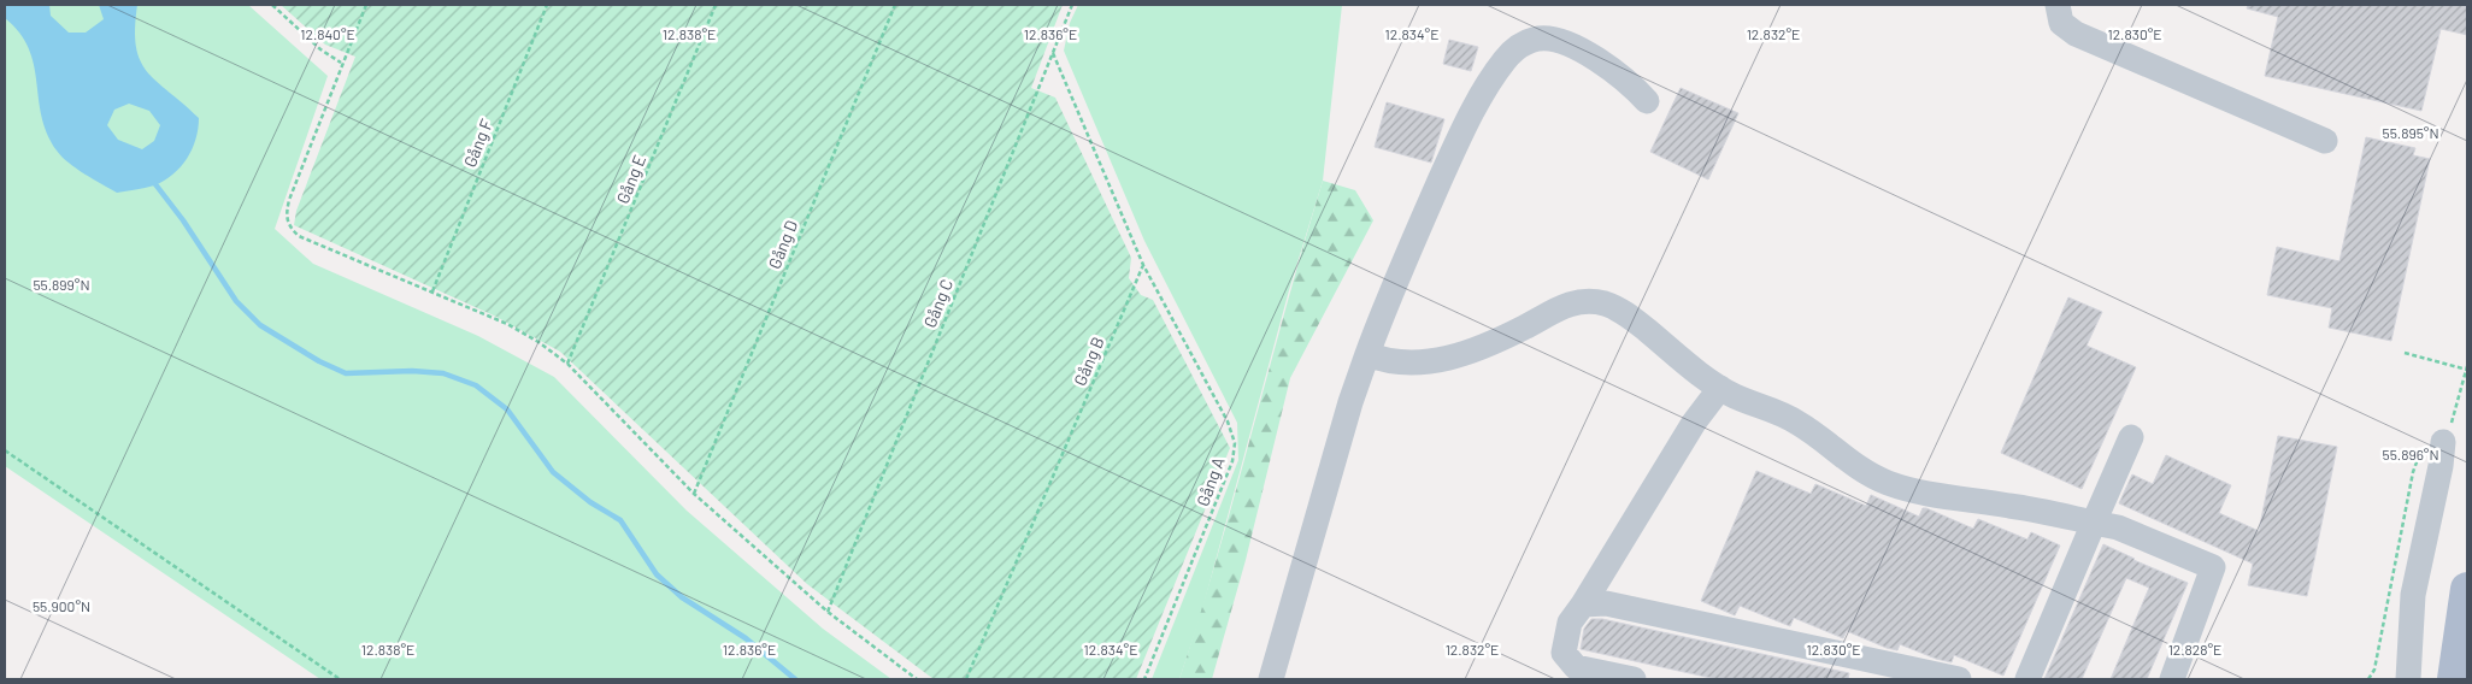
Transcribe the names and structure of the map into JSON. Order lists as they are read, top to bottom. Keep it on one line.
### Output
{"streets":{"path":["Gång F","Gång E","Gång D","Gång C","Gång B","Gång A"]},"crossings":[["Gång B","Gång A"]],"coordinates":["12.840°E","12.838°E","12.836°E","12.834°E","12.832°E","12.830°E","55.895°N","55.899°N","55.896°N","55.900°N","12.828°E"]}
